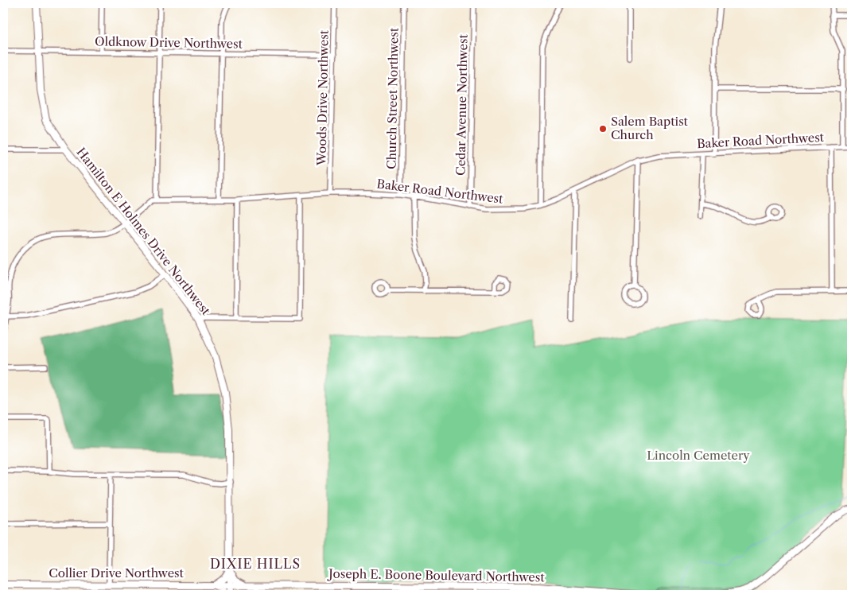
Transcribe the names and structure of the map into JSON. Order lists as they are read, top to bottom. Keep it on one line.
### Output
{"streets":{"main road":["Hamilton E Holmes Drive Northwest","Collier Drive Northwest","Joseph E. Boone Boulevard Northwest"],"street":["Oldknow Drive Northwest","Woods Drive Northwest","Church Street Northwest","Cedar Avenue Northwest","Baker Road Northwest"]},"crossings":[["Oldknow Drive Northwest","Woods Drive Northwest"],["Oldknow Drive Northwest","Hamilton E Holmes Drive Northwest"],["Woods Drive Northwest","Baker Road Northwest"],["Church Street Northwest","Baker Road Northwest"],["Cedar Avenue Northwest","Baker Road Northwest"],["Hamilton E Holmes Drive Northwest","Collier Drive Northwest"],["Hamilton E Holmes Drive Northwest","Joseph E. Boone Boulevard Northwest"],["Collier Drive Northwest","Joseph E. Boone Boulevard Northwest"]],"districts":["DIXIE HILLS"],"parks":["Lincoln Cemetery"],"places":["Salem Baptist Church"]}
